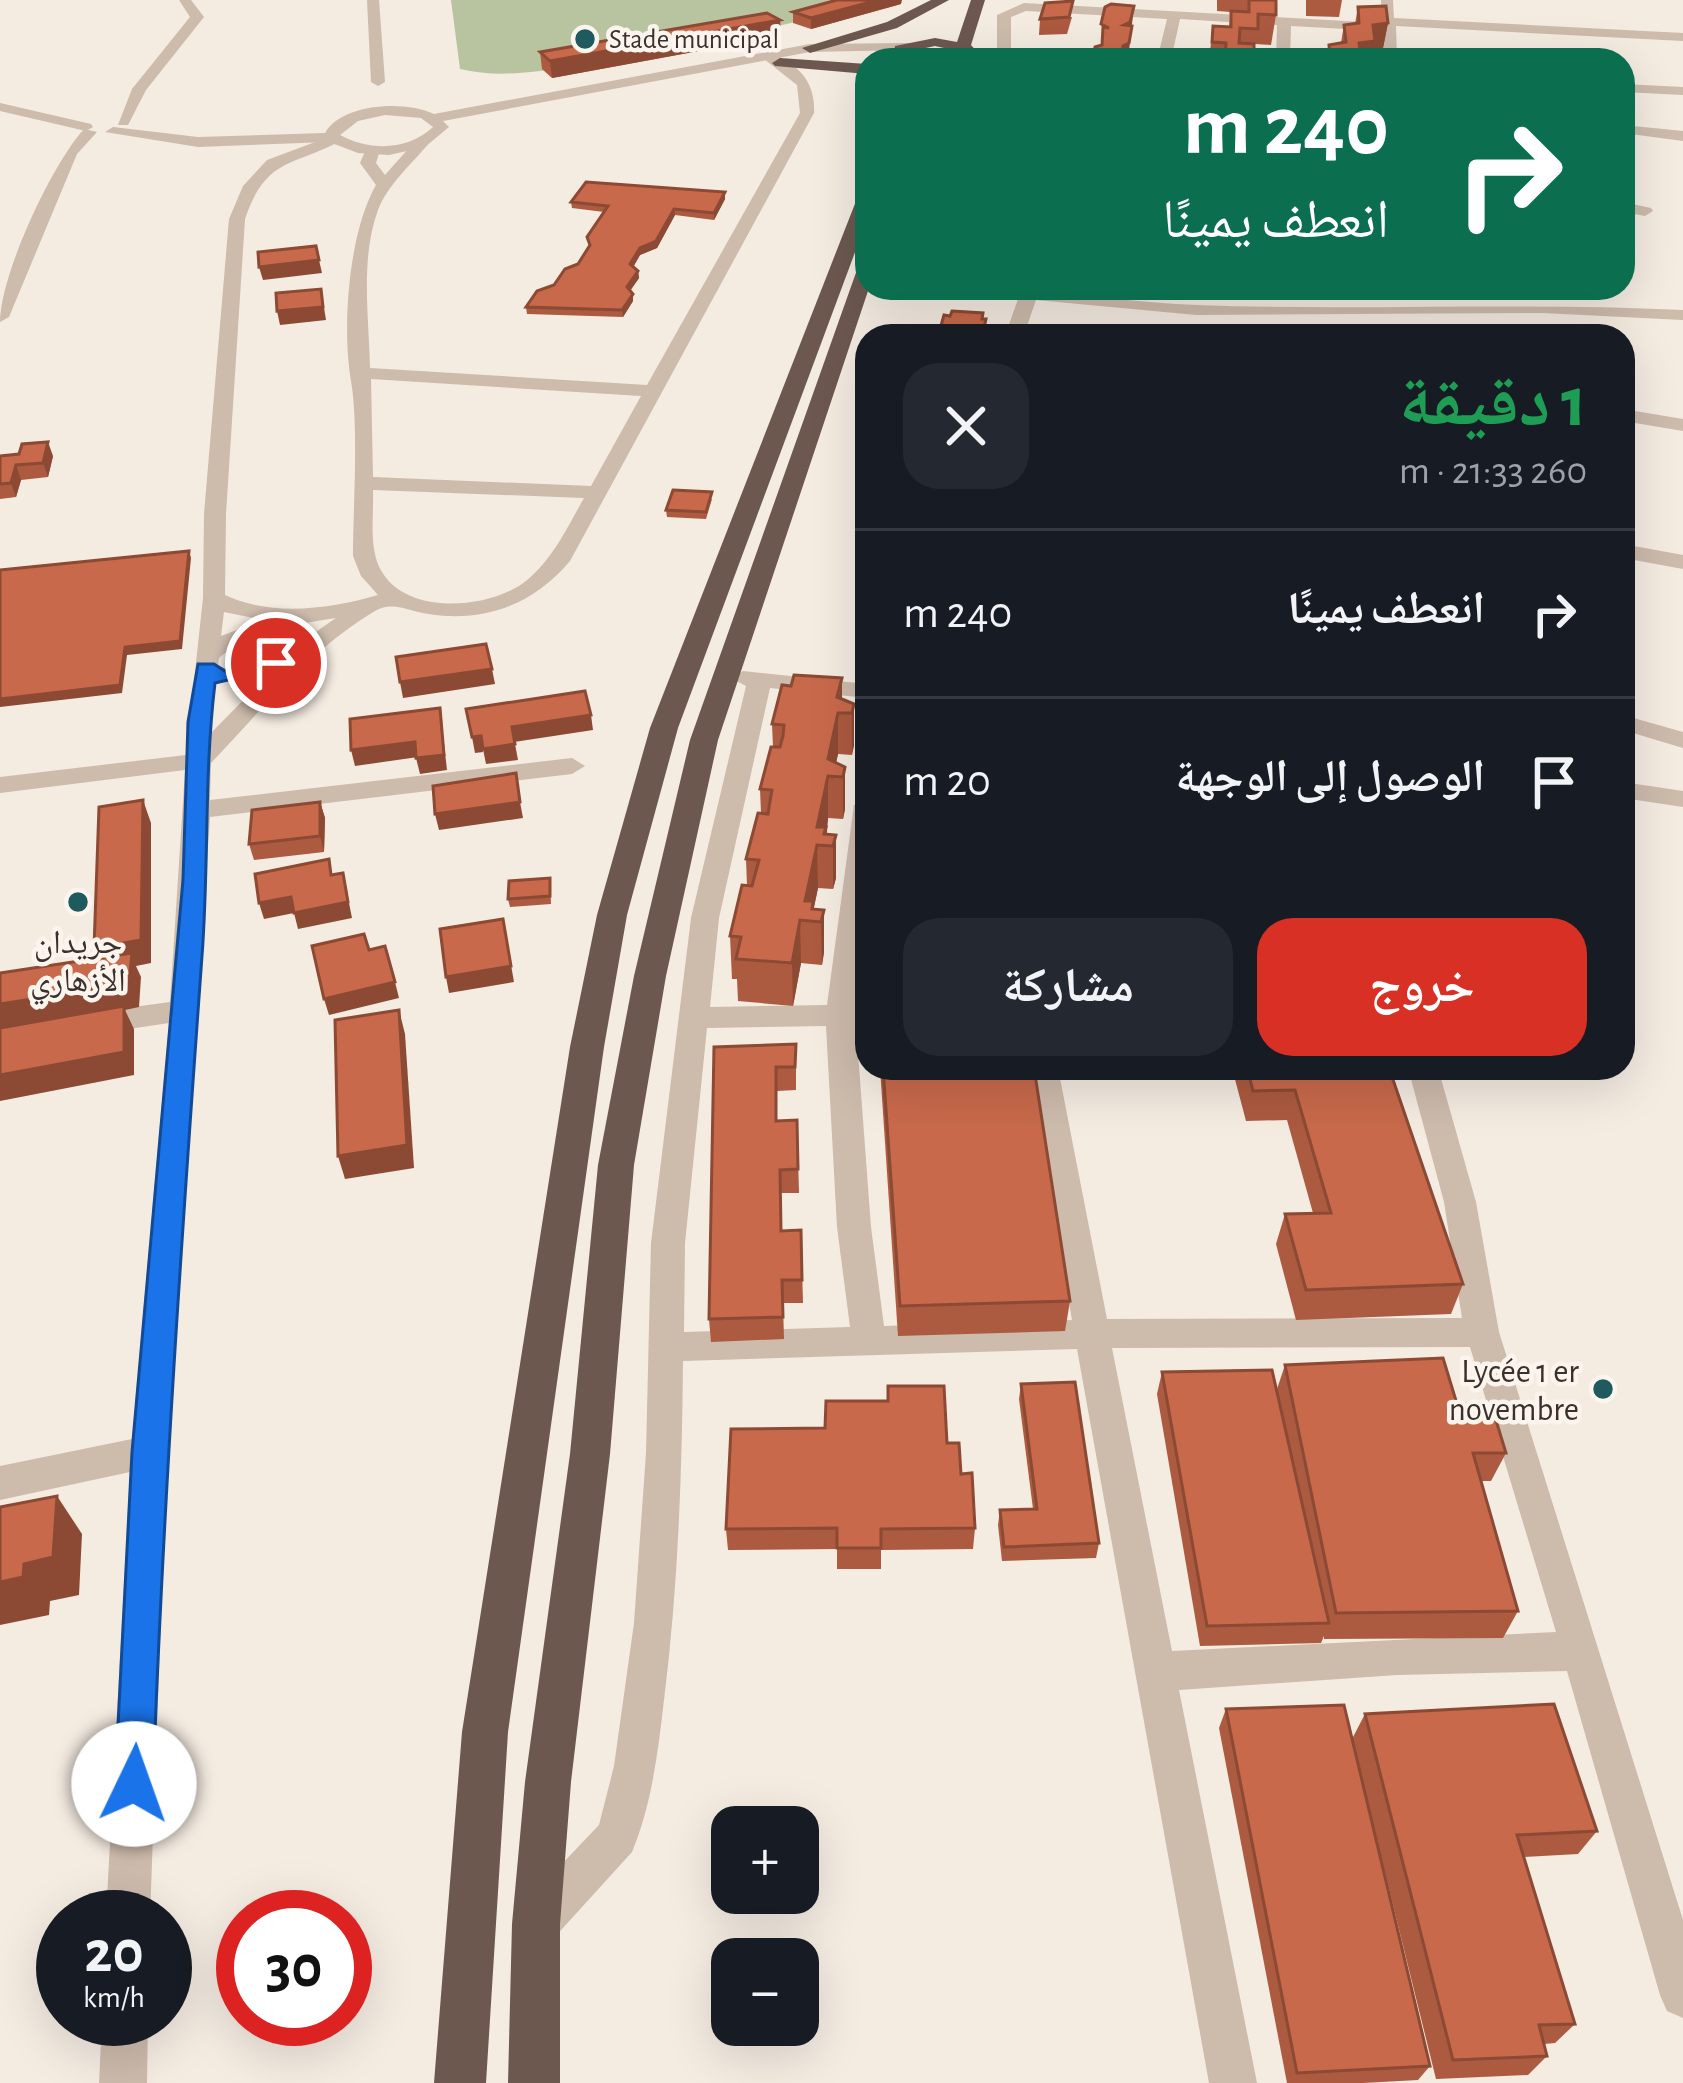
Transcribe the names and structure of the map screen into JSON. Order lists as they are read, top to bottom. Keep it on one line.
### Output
{"places":["Stade municipal","جريدان الأزهاري","Lycée 1 er novembre"],"page":{"turn":["240 m","انعطف يمينًا"],"heading":["1 دقيقة","260 m · 21:33"],"list":[{"name":"انعطف يمينًا","value":"240 m"},{"name":"الوصول إلى الوجهة","value":"20 m"}],"buttons":["خروج","مشاركة"],"map_buttons":["+","−"],"speed":"20 km/h","limit":"30"}}
